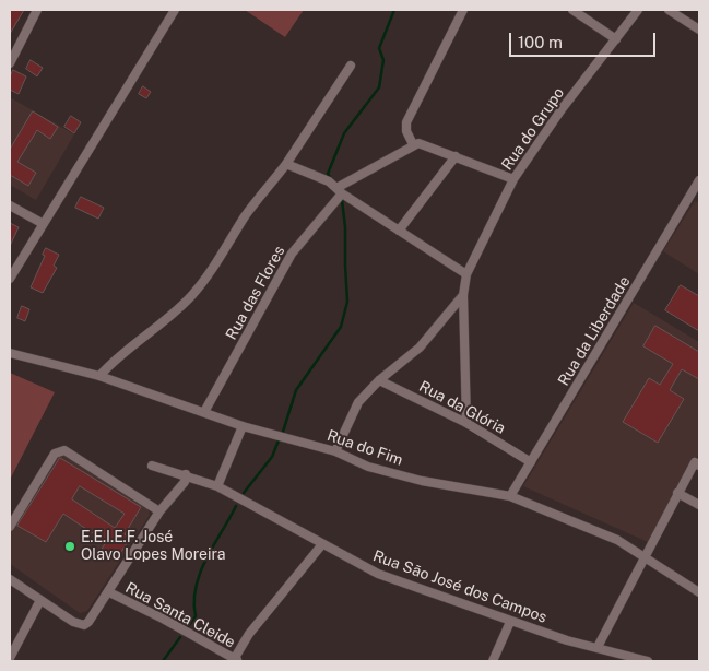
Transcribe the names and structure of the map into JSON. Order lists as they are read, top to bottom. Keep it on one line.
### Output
{"streets":{"street":["Rua do Grupo","Rua das Flores","Rua da Liberdade","Rua da Glória","Rua do Fim","Rua São José dos Campos","Rua Santa Cleide"]},"crossings":[["Rua do Grupo","Rua da Glória"],["Rua das Flores","Rua do Fim"],["Rua da Liberdade","Rua da Glória"],["Rua da Liberdade","Rua do Fim"]],"places":["E.E.I.E.F. José Olavo Lopes Moreira"],"scale_bar":"100 m"}
